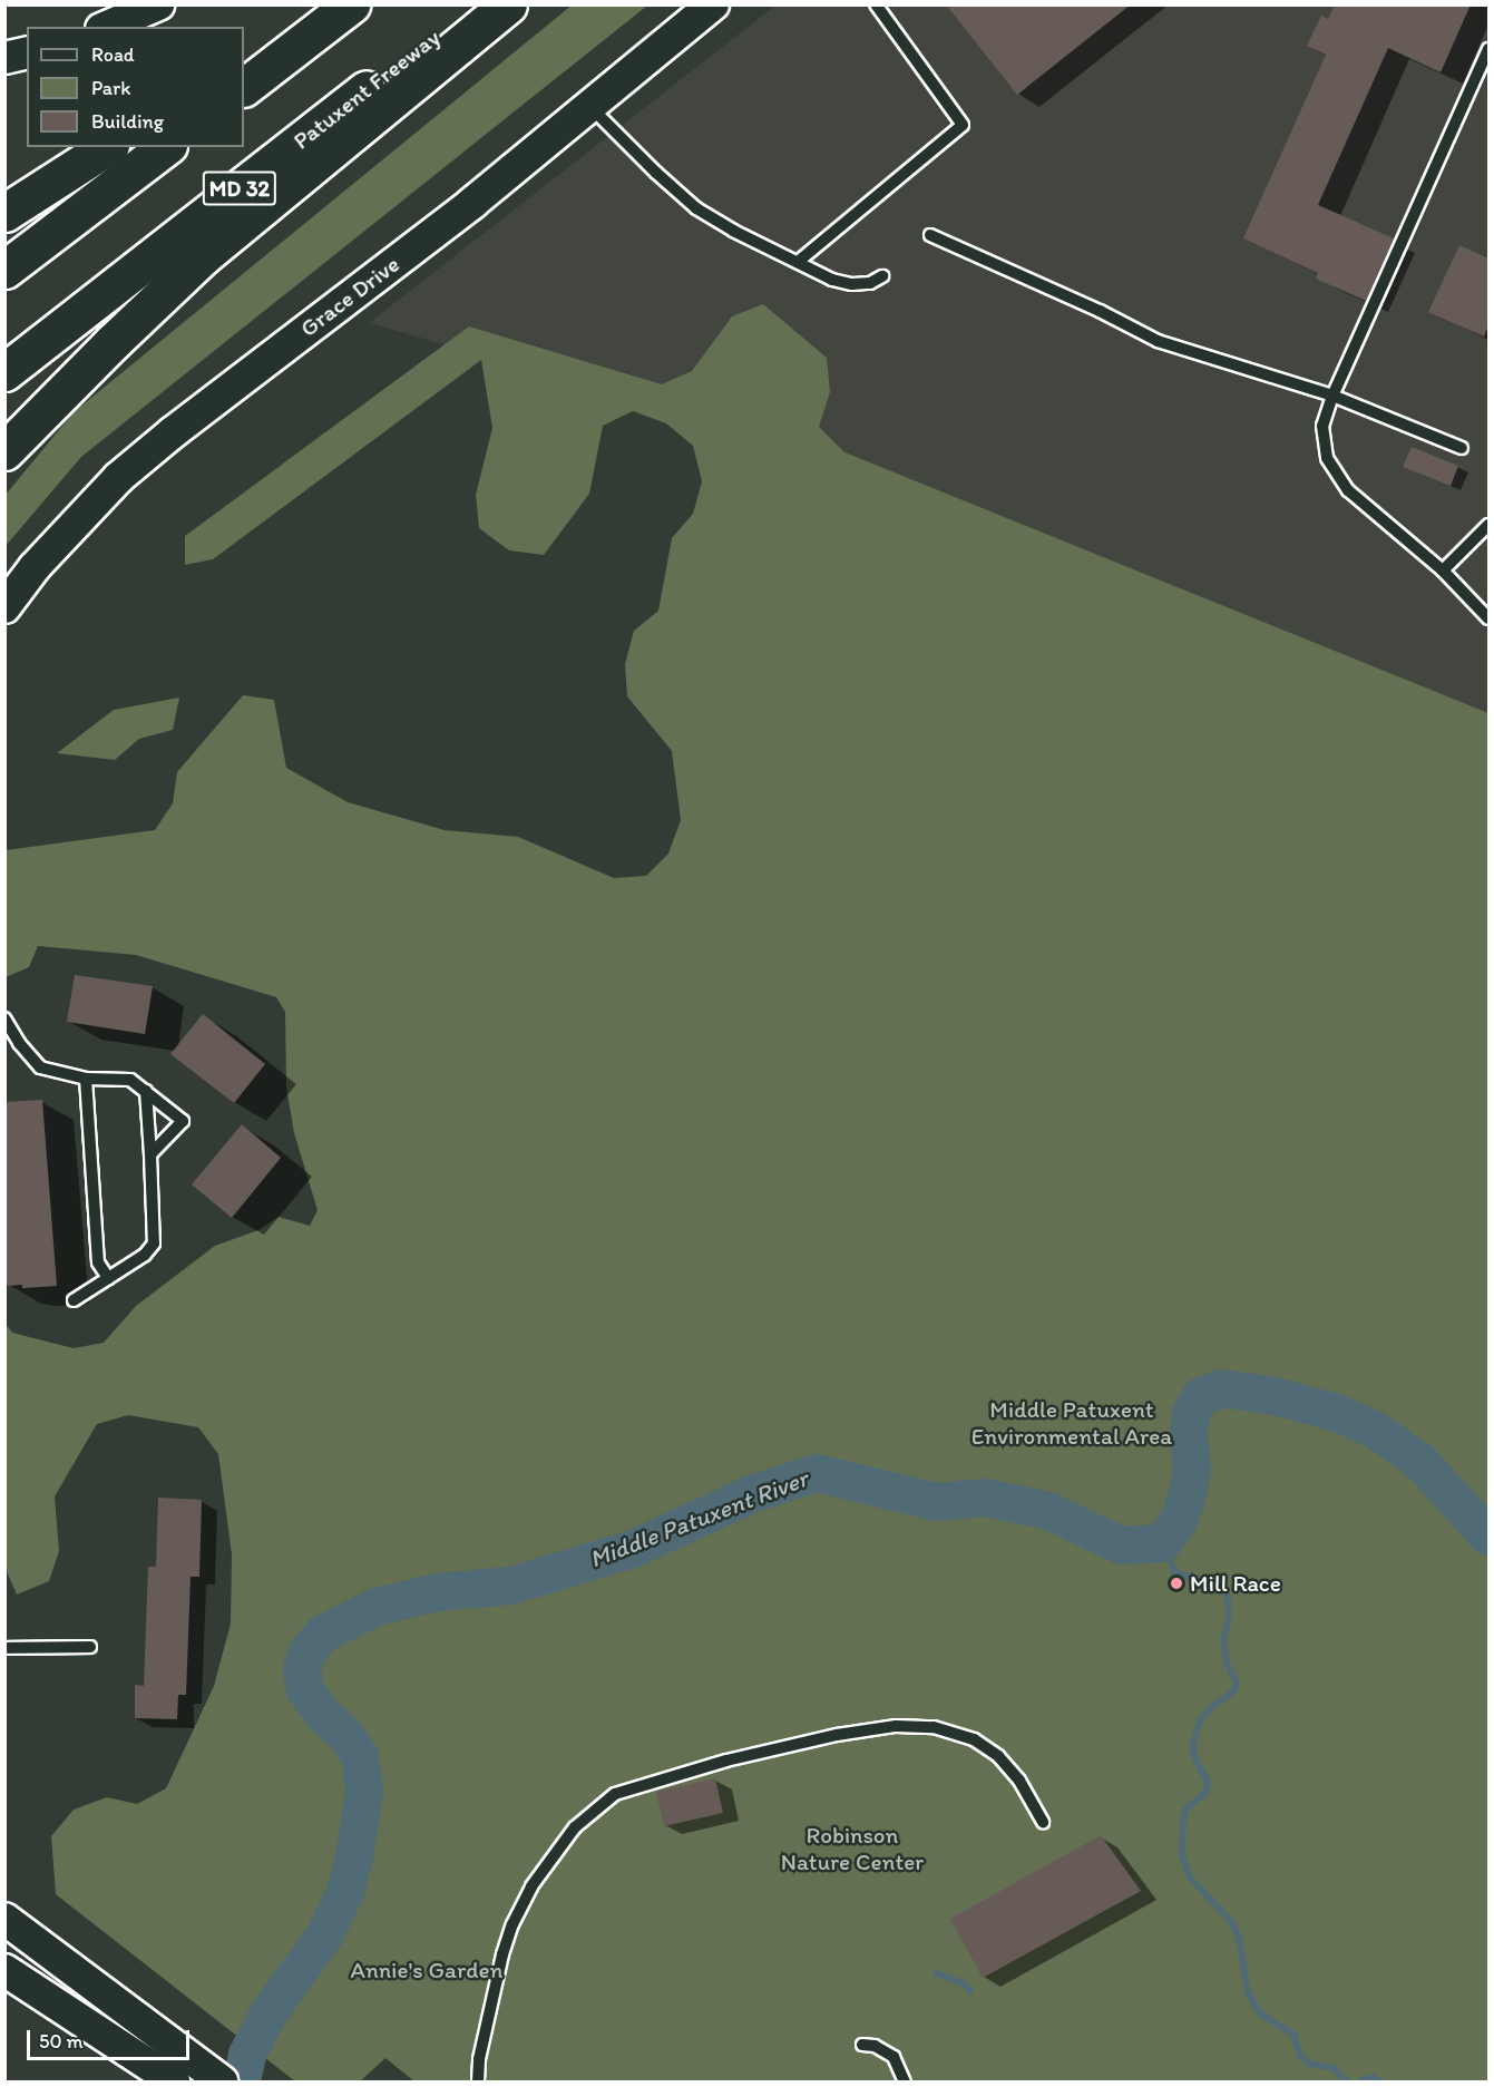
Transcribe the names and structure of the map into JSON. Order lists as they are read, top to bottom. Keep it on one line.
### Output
{"streets":{"highway":["Patuxent Freeway","MD 32"],"street":["Grace Drive"]},"water":["Middle Patuxent River"],"parks":["Middle Patuxent Environmental Area","Robinson Nature Center","Annie's Garden"],"places":["Mill Race"],"legend":["Road","Park","Building"],"scale_bar":"50 m"}
